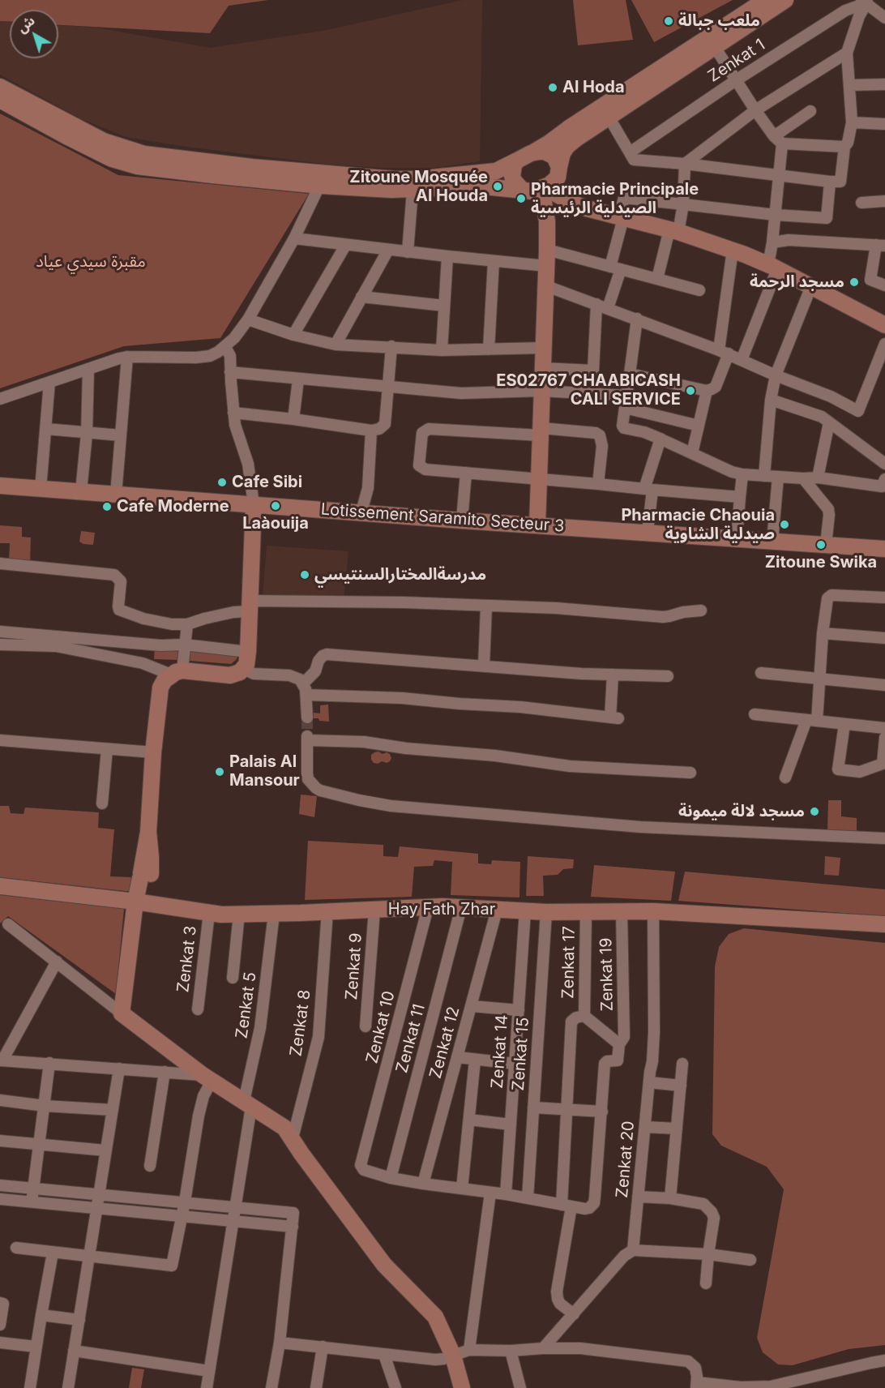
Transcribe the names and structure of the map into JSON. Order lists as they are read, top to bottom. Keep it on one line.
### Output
{"streets":{"street":["Zenkat 1","Lotissement Saramito Secteur 3","Hay Fath Zhar","Zenkat 3","Zenkat 17","Zenkat 9","Zenkat 19","Zenkat 5","Zenkat 8","Zenkat 10","Zenkat 11","Zenkat 12","Zenkat 14","Zenkat 15","Zenkat 20"]},"crossings":[["Hay Fath Zhar","Zenkat 3"],["Hay Fath Zhar","Zenkat 17"],["Hay Fath Zhar","Zenkat 9"],["Hay Fath Zhar","Zenkat 19"],["Hay Fath Zhar","Zenkat 5"],["Hay Fath Zhar","Zenkat 8"],["Hay Fath Zhar","Zenkat 10"],["Hay Fath Zhar","Zenkat 11"],["Hay Fath Zhar","Zenkat 12"],["Hay Fath Zhar","Zenkat 14"],["Hay Fath Zhar","Zenkat 15"],["Hay Fath Zhar","Zenkat 20"],["Zenkat 17","Zenkat 19"],["Zenkat 10","Zenkat 11"]],"parks":["مقبرة سيدي عياد"],"places":["ملعب جبالة","Al Hoda","Zitoune Mosquée Al Houda","Pharmacie Principale الصيدلية الرئيسية","مسجد الرحمة","ES02767 CHAABICASH CALI SERVICE","Cafe Sibi","Laàouija","Cafe Moderne","Pharmacie Chaouia صيدلية الشاوية","Zitoune Swika","مدرسةالمختارالسنتيسي","Palais Al Mansour","مسجد لالة ميمونة"],"north":"top left"}
